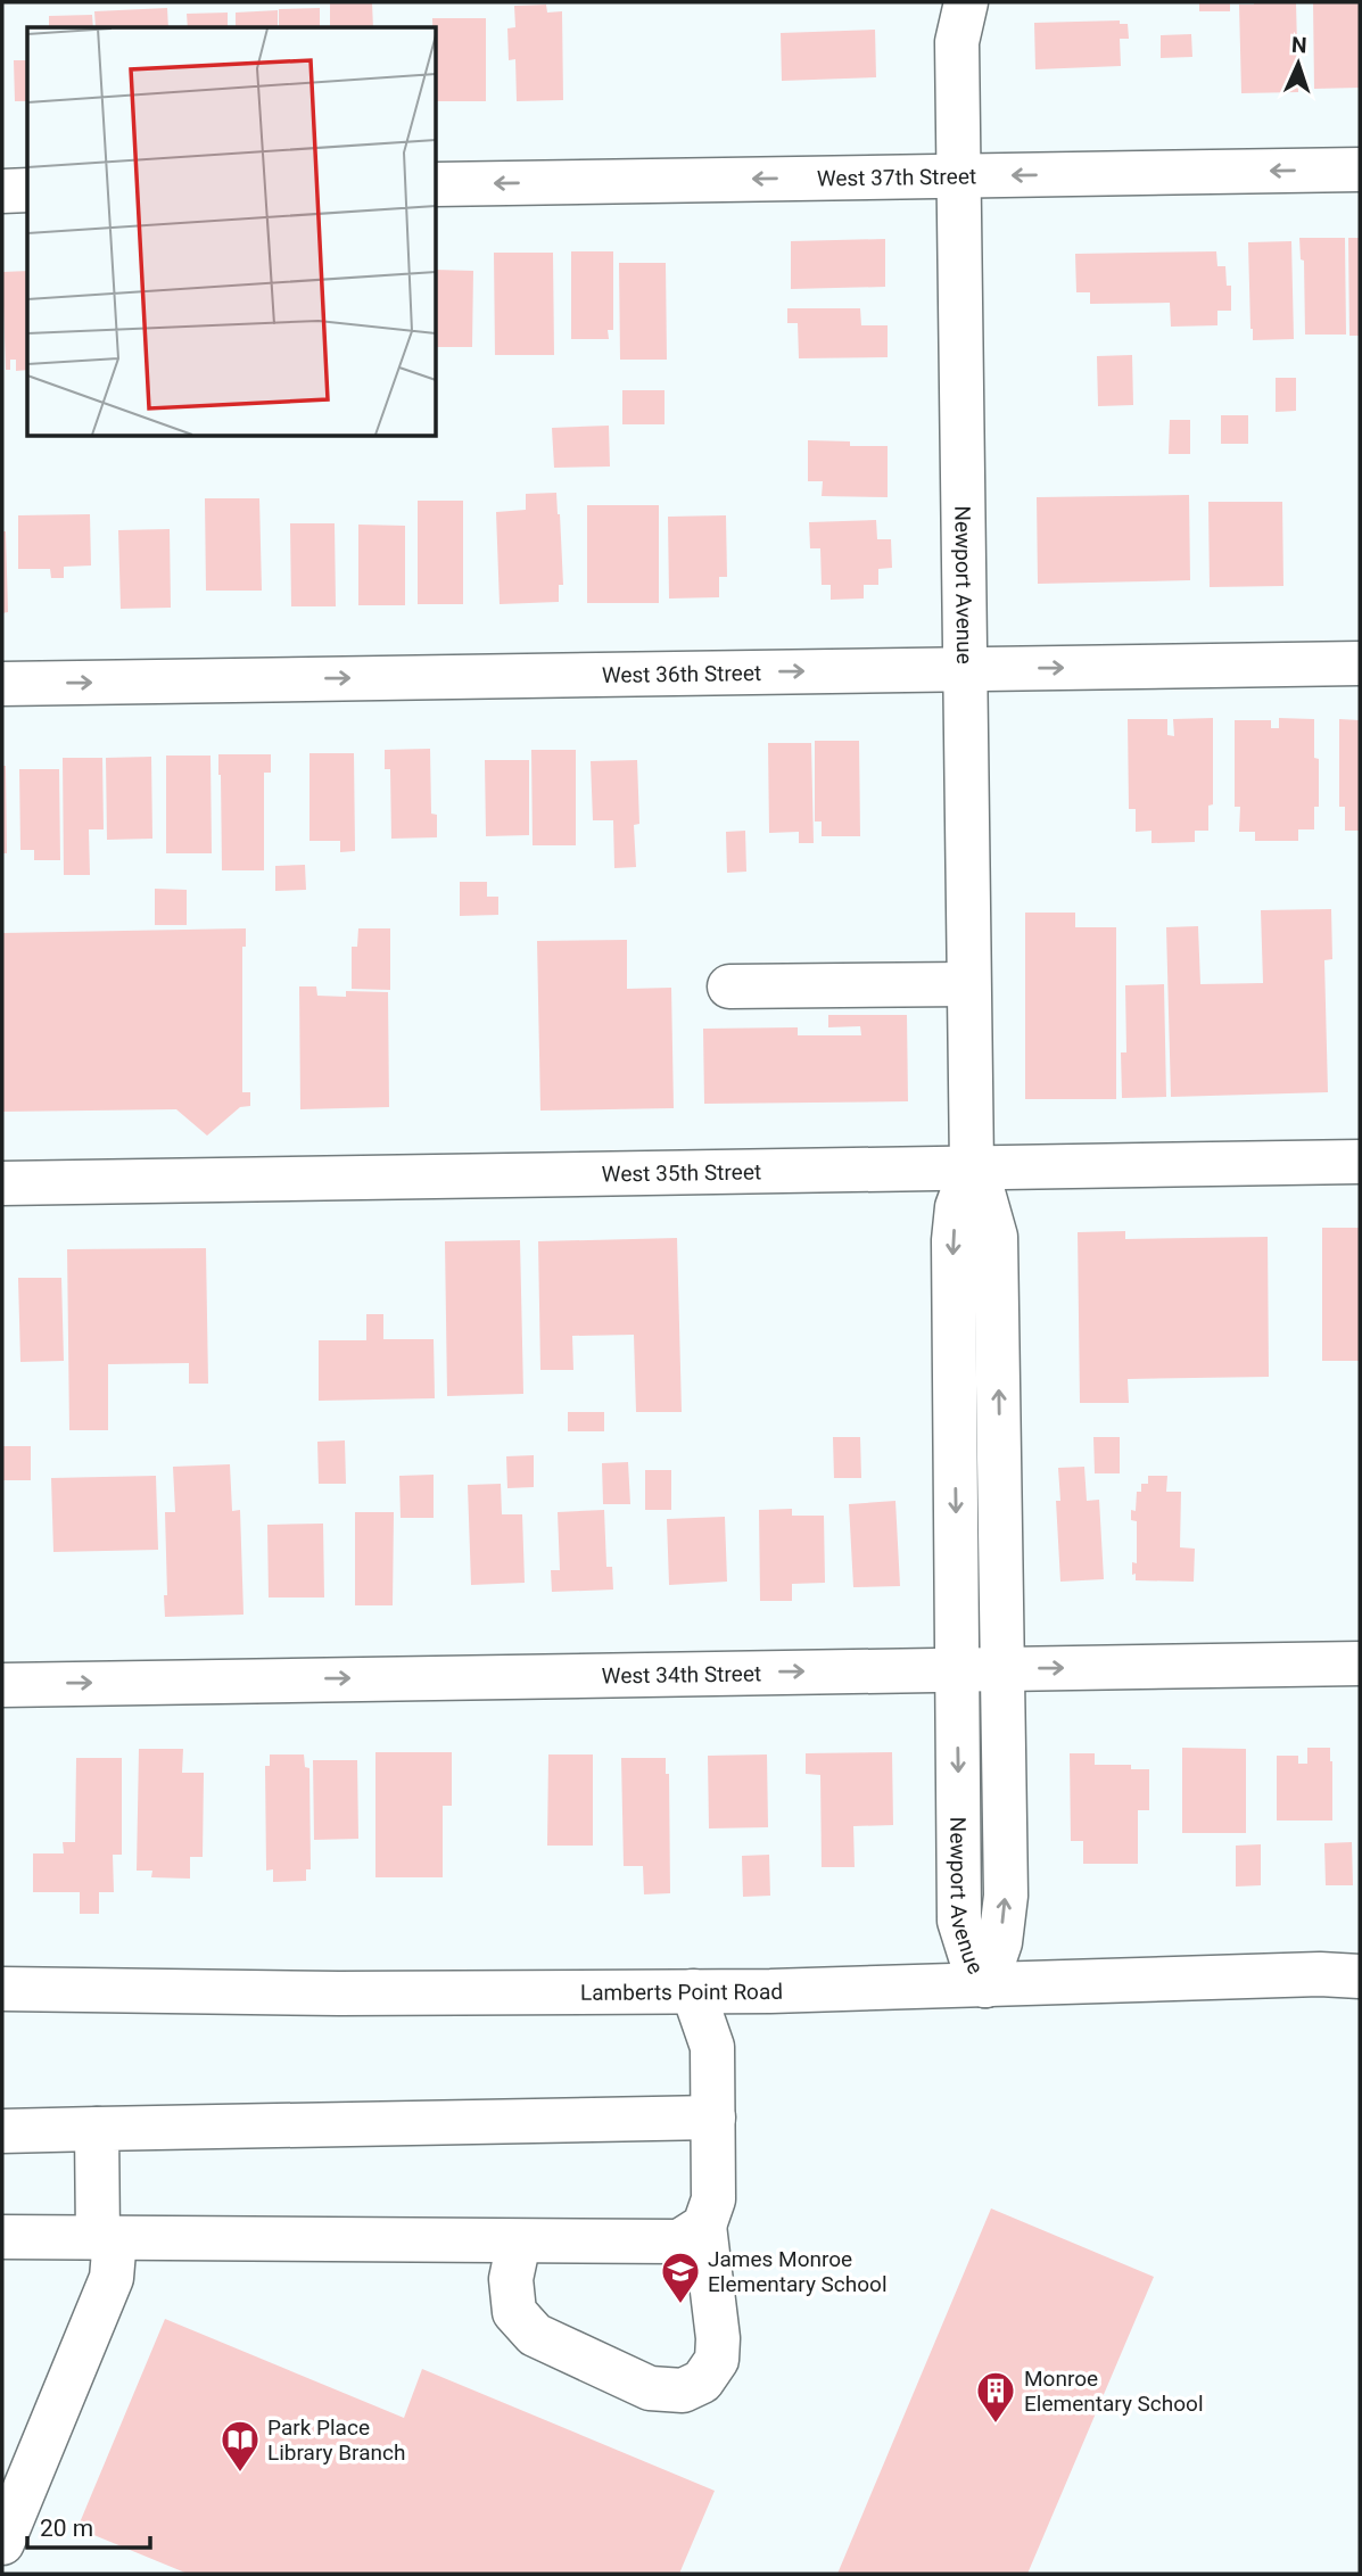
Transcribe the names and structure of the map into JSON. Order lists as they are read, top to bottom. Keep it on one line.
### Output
{"streets":{"street":["West 37th Street","Newport Avenue","West 36th Street","West 35th Street","West 34th Street","Lamberts Point Road"]},"crossings":[["West 37th Street","Newport Avenue"],["Newport Avenue","West 36th Street"],["Newport Avenue","West 35th Street"],["Newport Avenue","West 34th Street"],["Newport Avenue","Lamberts Point Road"]],"one_way":["West 37th Street","West 36th Street","West 34th Street"],"places":{"school or university":["James Monroe Elementary School"],"building":["Monroe Elementary School"],"library":["Park Place Library Branch"]},"scale_bar":"20 m","north":"top"}
